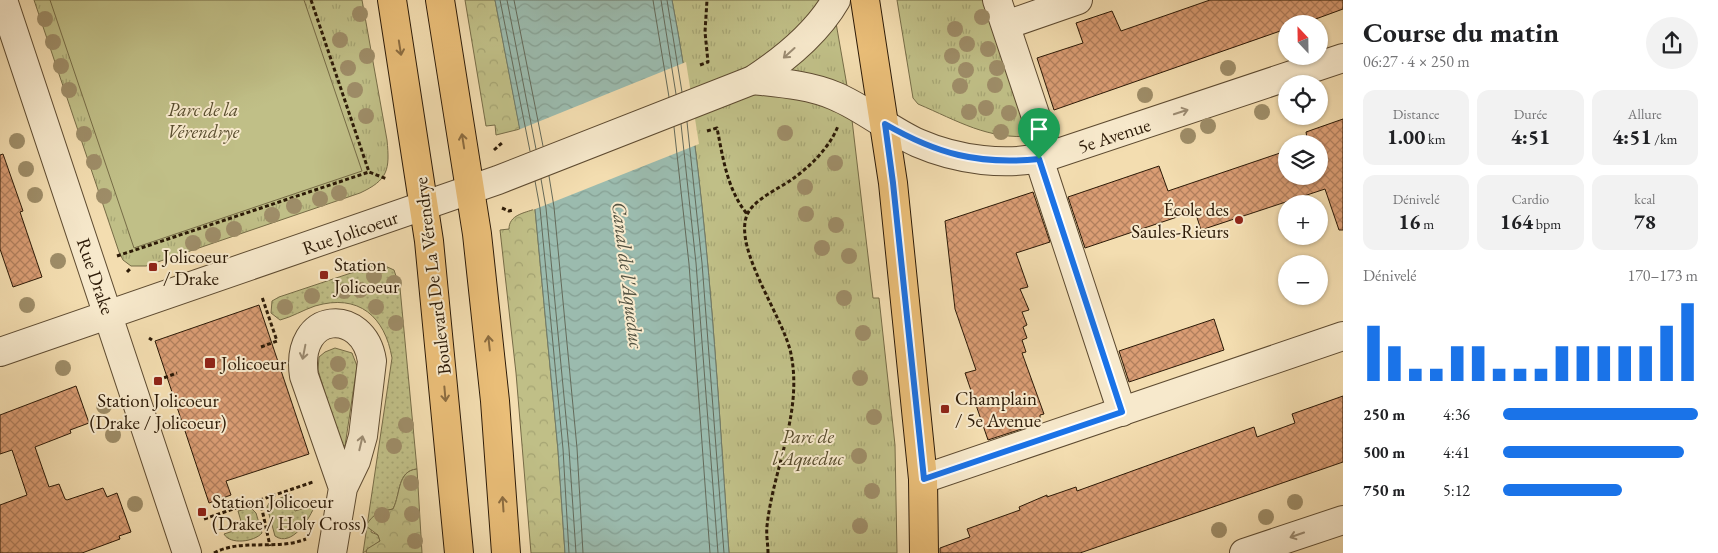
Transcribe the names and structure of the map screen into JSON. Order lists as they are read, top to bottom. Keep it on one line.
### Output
{"streets":{"main road":["Boulevard De La Vérendrye"],"street":["5e Avenue","Rue Jolicoeur","Rue Drake"]},"crossings":[["5e Avenue","Rue Jolicoeur"],["Rue Jolicoeur","Rue Drake"],["Rue Jolicoeur","Boulevard De La Vérendrye"]],"one_way":["5e Avenue"],"water":["Canal de l'Aqueduc"],"parks":["Parc de la Vérendrye","Parc de l'Aqueduc"],"places":{"other":["École des Saules-Rieurs"],"transit":["Jolicoeur / Drake","Station Jolicoeur","Jolicoeur","Station Jolicoeur (Drake / Jolicoeur)","Champlain / 5e Avenue","Station Jolicoeur (Drake / Holy Cross)"]},"north":"top","page":{"heading":["Course du matin","06:27 · 4 × 250 m"],"map_buttons":["+","−"],"stats":[["Distance","1.00 km"],["Durée","4:51"],["Allure","4:51 /km"],["Dénivelé","16 m"],["Cardio","164 bpm"],["kcal","78"]],"chart":["Dénivelé","170–173 m"],"list":[{"name":"250 m","note":"4:36"},{"name":"500 m","note":"4:41"},{"name":"750 m","note":"5:12"}]}}
